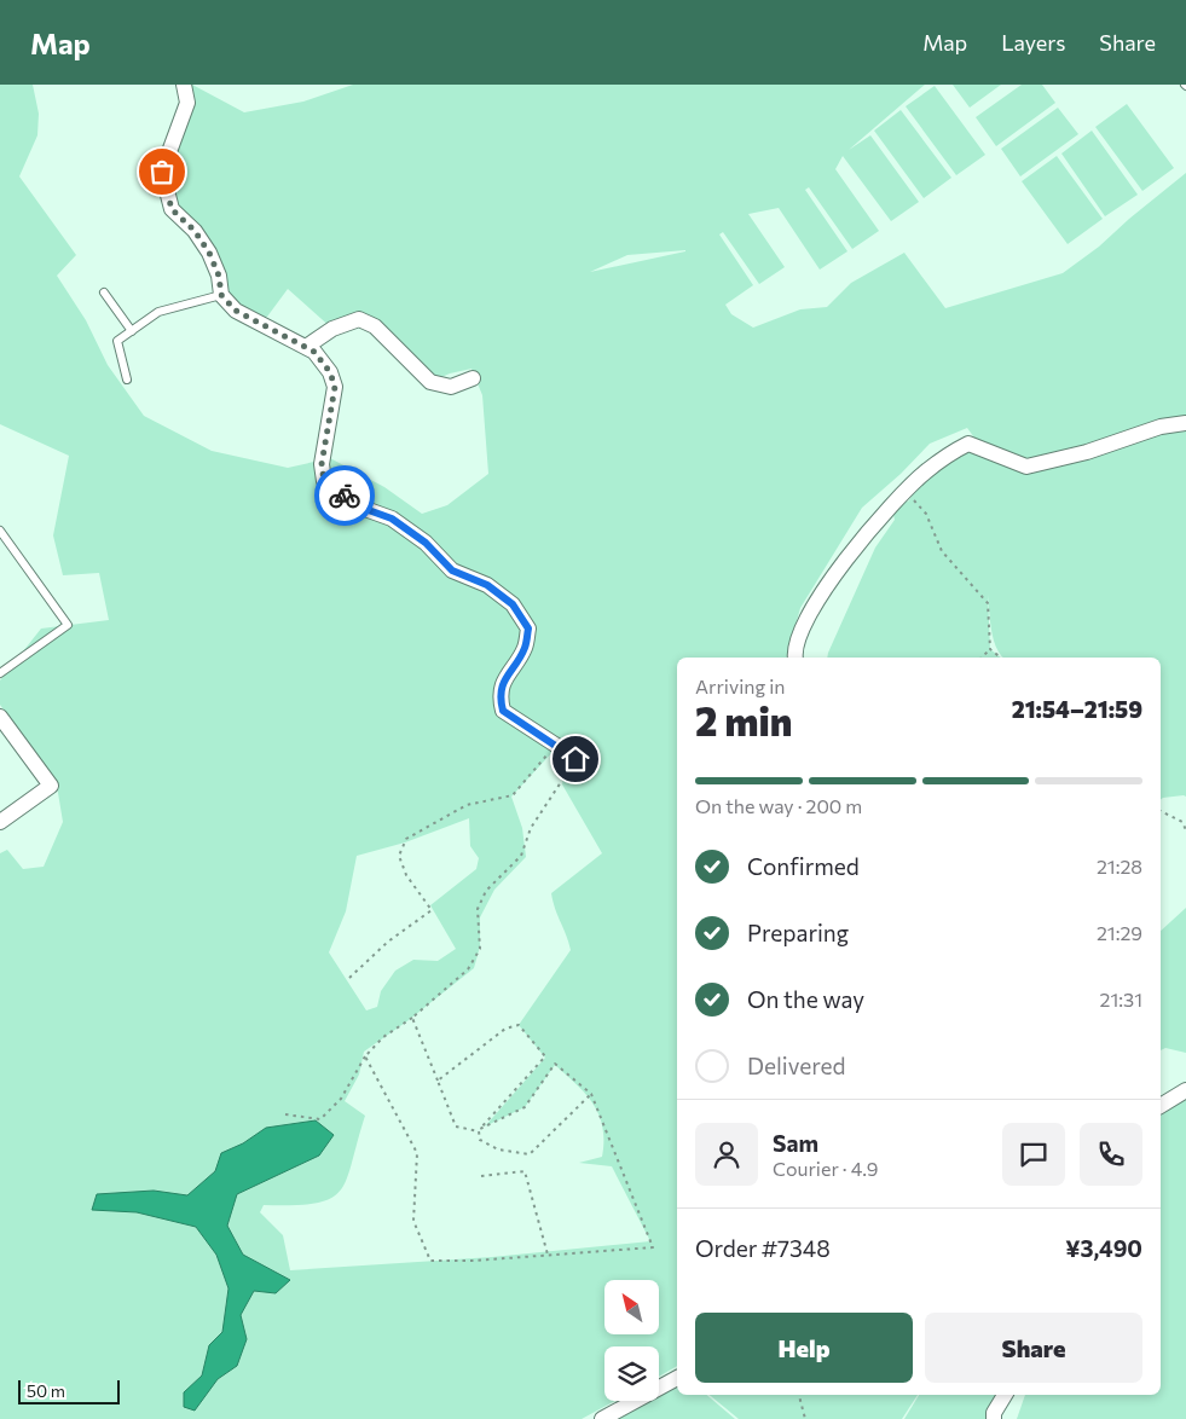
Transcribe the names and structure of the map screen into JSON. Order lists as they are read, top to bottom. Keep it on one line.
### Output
{"scale_bar":"50 m","north":"top left","page":{"header":"Map","nav":["Map","Layers","Share"],"heading":["2 min","Arriving in","21:54–21:59"],"panel":["Sam","Courier · 4.9","Order #7348","¥3,490"],"bar":"On the way · 200 m","list":[["Confirmed","21:28"],["Preparing","21:29"],["On the way","21:31"],"Delivered"],"buttons":["Help","Share"],"scale":"50 m"}}
